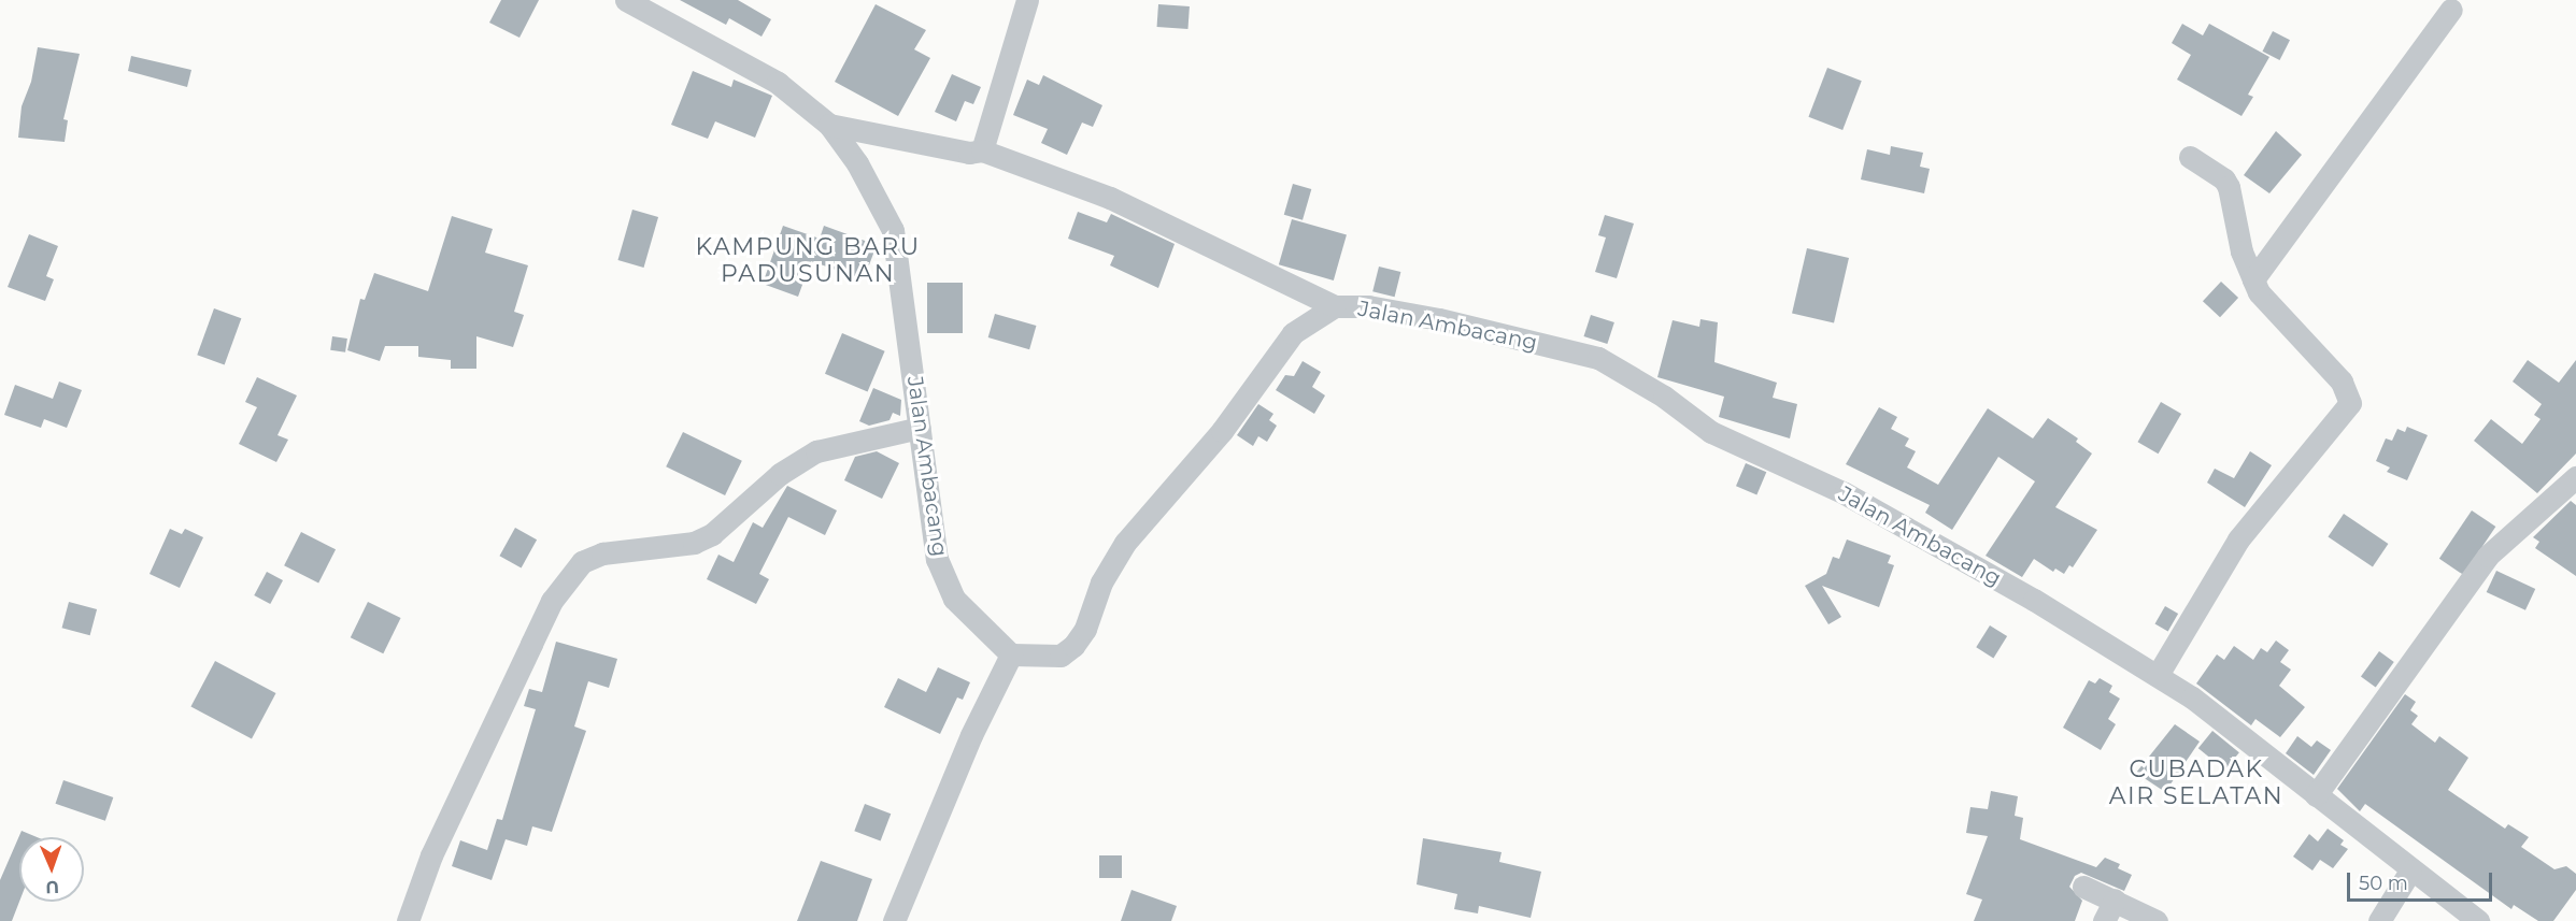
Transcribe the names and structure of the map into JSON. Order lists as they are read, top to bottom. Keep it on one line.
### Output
{"streets":{"street":["Jalan Ambacang"]},"districts":["KAMPUNG BARU PADUSUNAN","CUBADAK AIR SELATAN"],"scale_bar":"50 m","north":"bottom"}
